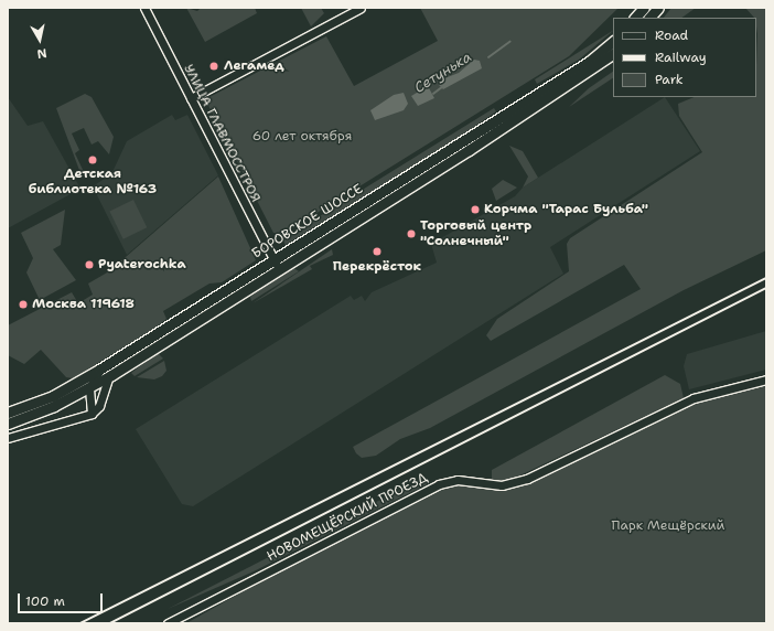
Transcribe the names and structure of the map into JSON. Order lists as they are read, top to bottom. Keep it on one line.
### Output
{"streets":{"main road":["БОРОВСКОЕ ШОССЕ"],"street":["УЛИЦА ГЛАВМОССТРОЯ","НОВОМЕЩЁРСКИЙ ПРОЕЗД"]},"crossings":[["УЛИЦА ГЛАВМОССТРОЯ","БОРОВСКОЕ ШОССЕ"]],"water":["Сетунька"],"parks":["60 лет октября","Парк Мещёрский"],"places":["Легамед","Детская библиотека №163","Корчма \"Тарас Бульба\"","Торговый центр \"Солнечный\"","Перекрёсток","Pyaterochka","Москва 119618"],"legend":["Road","Railway","Park"],"scale_bar":"100 m","north":"bottom"}
